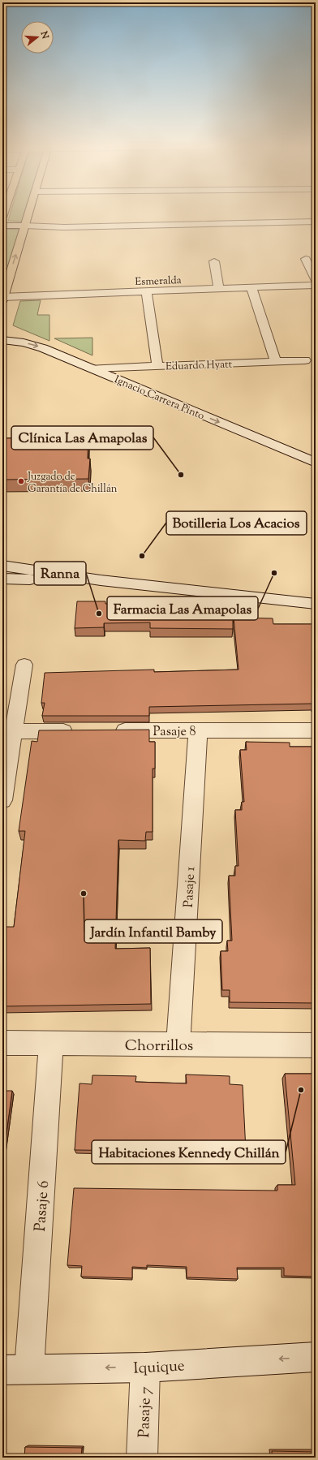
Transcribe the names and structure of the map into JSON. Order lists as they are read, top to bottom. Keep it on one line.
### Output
{"streets":{"street":["Esmeralda","Eduardo Hyatt","Ignacio Carrera Pinto","Pasaje 8","Pasaje 1","Chorrillos","Pasaje 6","Iquique","Pasaje 7"]},"crossings":[["Eduardo Hyatt","Ignacio Carrera Pinto"],["Pasaje 8","Pasaje 1"],["Pasaje 1","Chorrillos"],["Chorrillos","Pasaje 6"],["Pasaje 6","Iquique"],["Iquique","Pasaje 7"]],"one_way":["Iquique"],"places":["Clínica Las Amapolas","Juzgado de Garantía de Chillán","Botilleria Los Acacios","Farmacia Las Amapolas","Ranna","Jardín Infantil Bamby","Habitaciones Kennedy Chillán"],"north":"right"}
